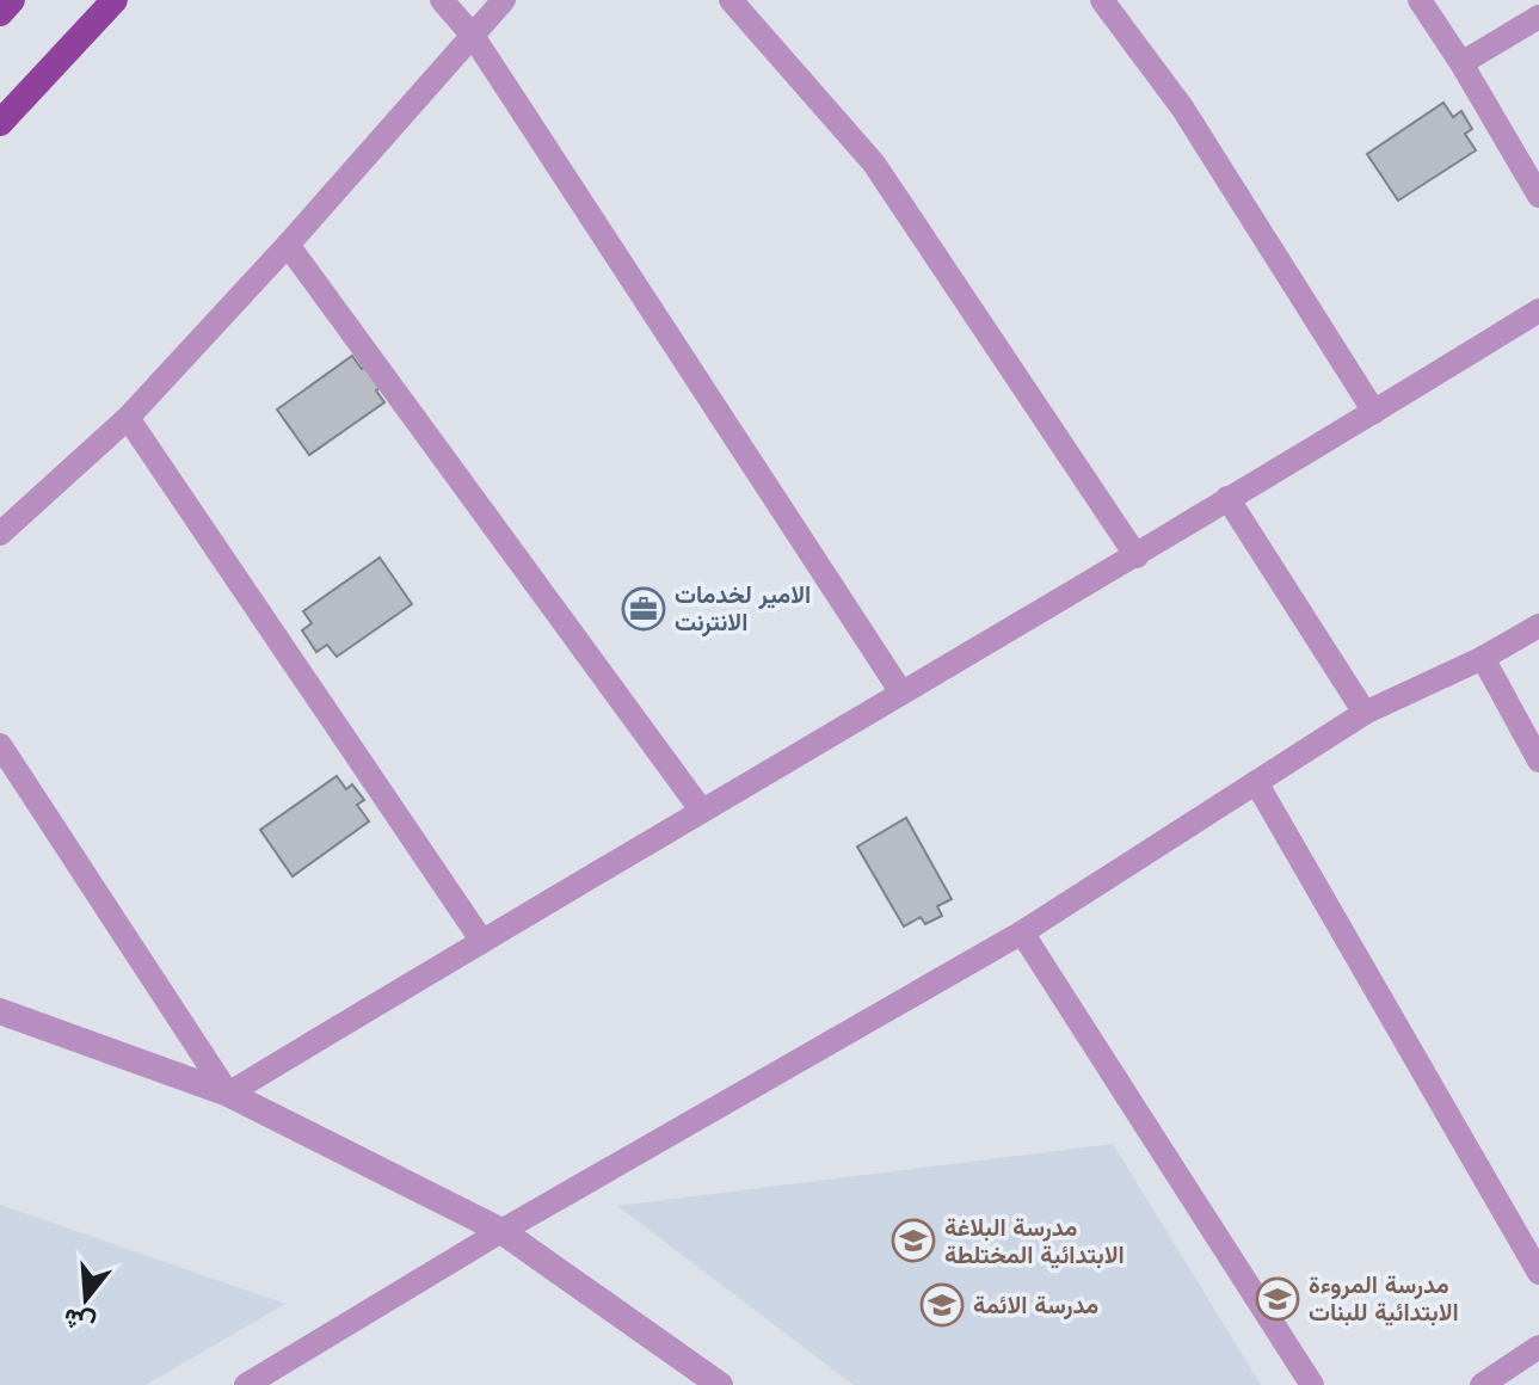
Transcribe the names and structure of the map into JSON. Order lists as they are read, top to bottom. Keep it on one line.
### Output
{"places":{"office":["الامير لخدمات الانترنت"],"school or university":["مدرسة البلاغة الابتدائية المختلطة","مدرسة المروءة الابتدائية للبنات","مدرسة الائمة"]},"north":"bottom"}
